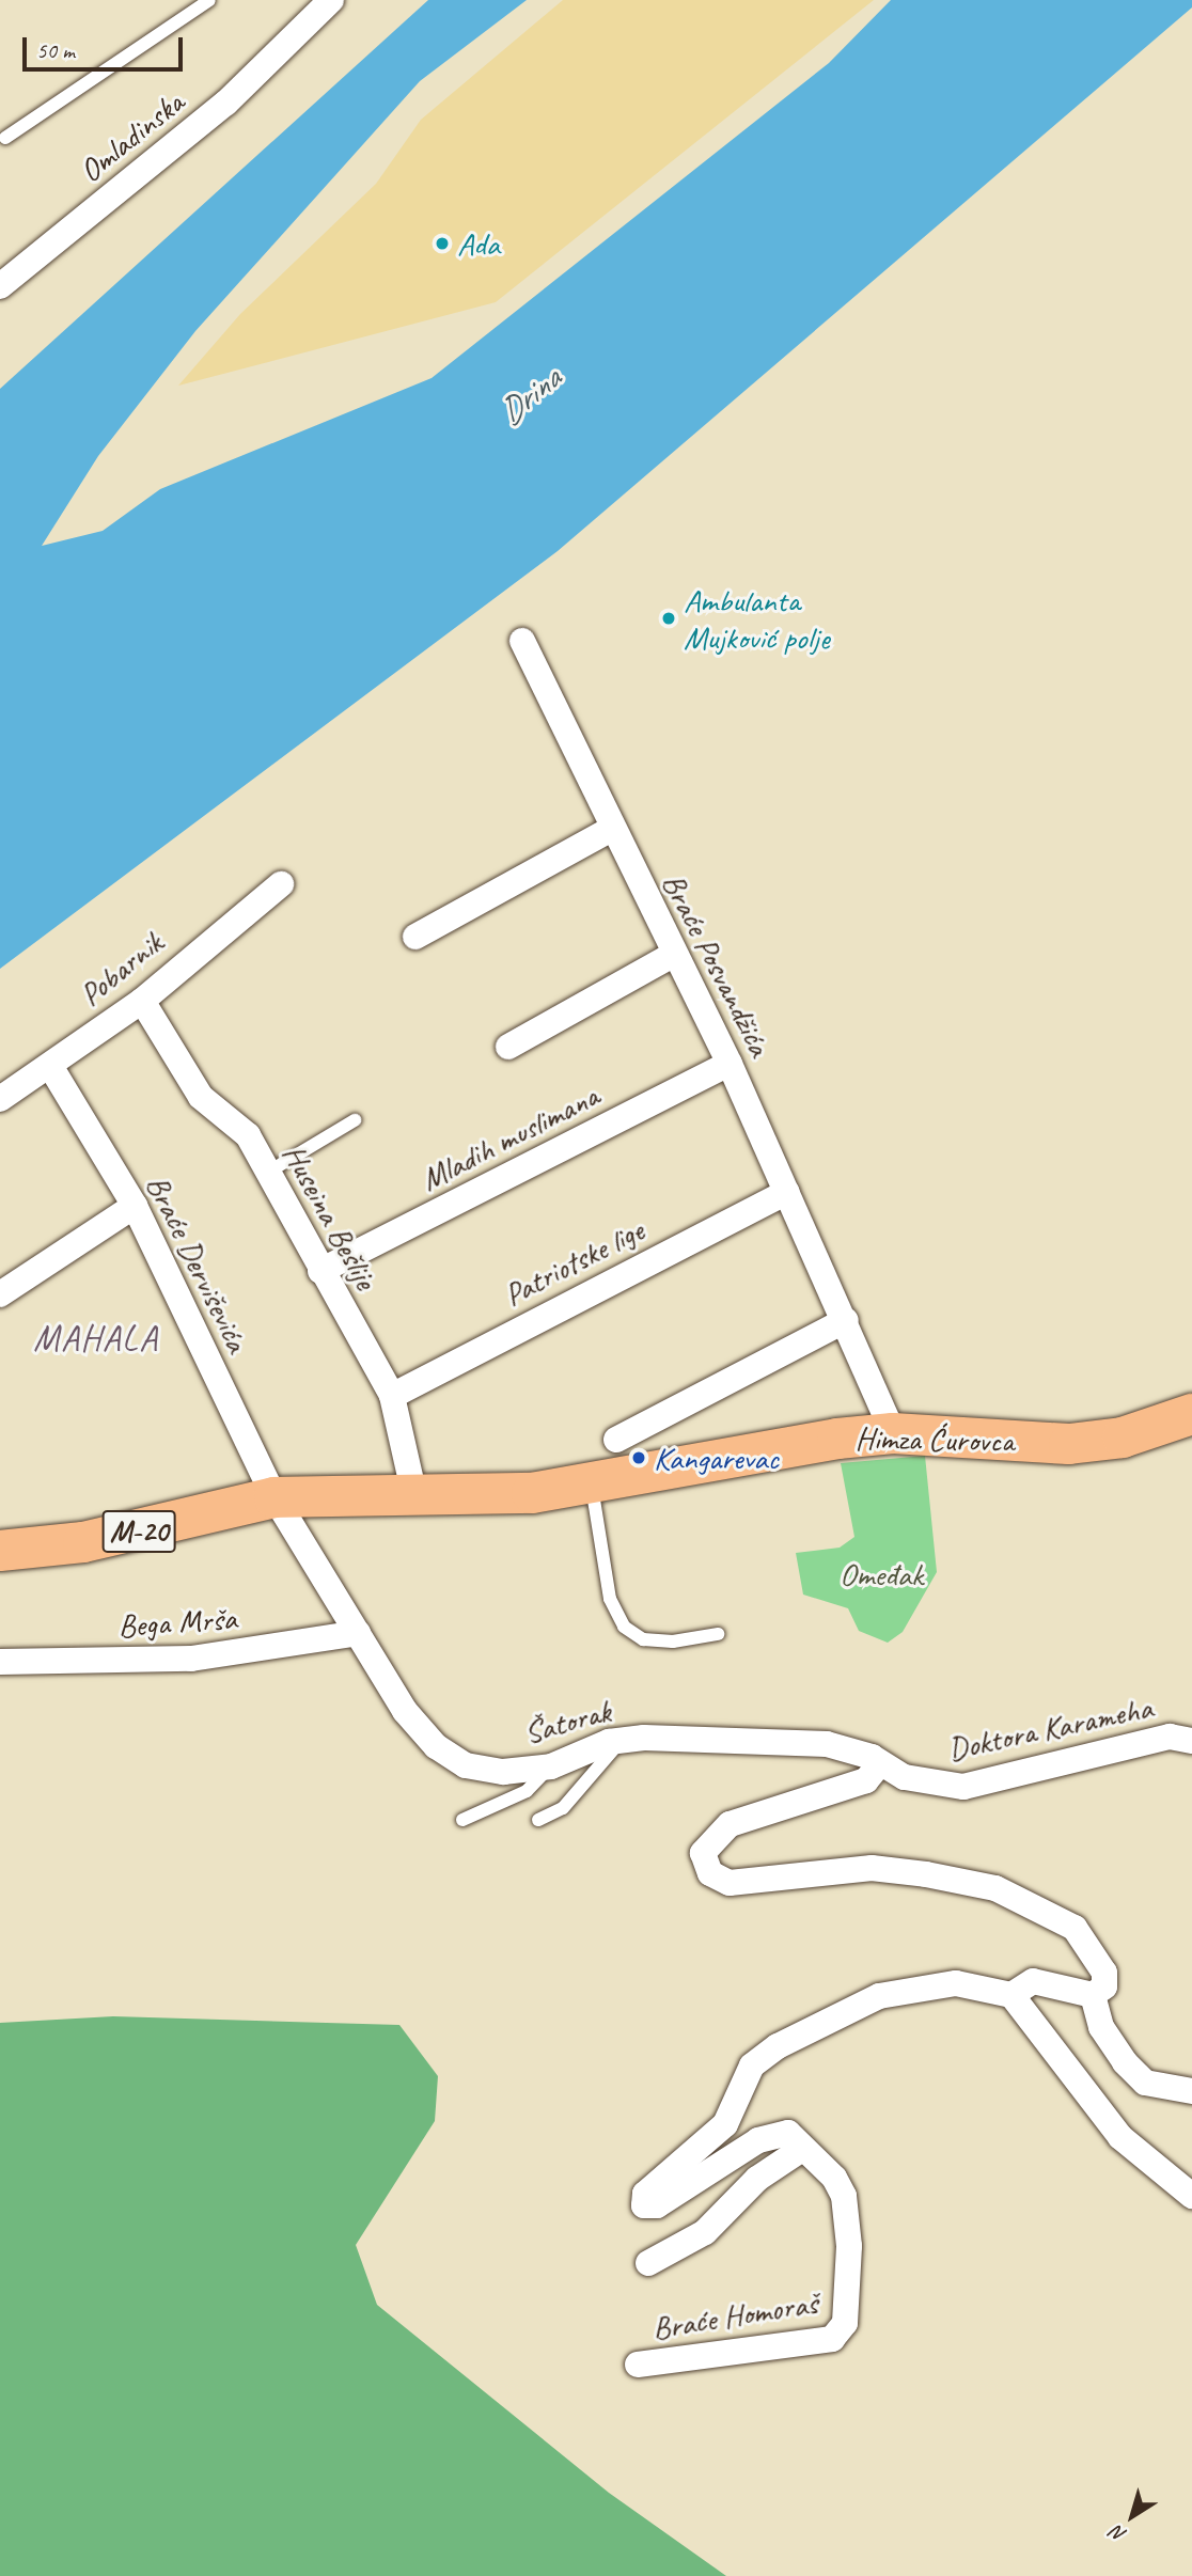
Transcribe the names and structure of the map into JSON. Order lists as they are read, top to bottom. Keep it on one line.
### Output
{"streets":{"main road":["Himza Ćurovca","M-20"],"street":["Omladinska","Braće Posvandžića","Pobarnik","Mladih muslimana","Huseina Bešlije","Patriotske lige","Braće Derviševića","Bega Mrša","Šatorak","Doktora Karameha","Braće Homoraš"]},"crossings":[["Braće Posvandžića","Mladih muslimana"],["Braće Posvandžića","Patriotske lige"],["Braće Posvandžića","Himza Ćurovca"],["Pobarnik","Huseina Bešlije"],["Pobarnik","Braće Derviševića"],["Mladih muslimana","Huseina Bešlije"],["Huseina Bešlije","Patriotske lige"],["Huseina Bešlije","Himza Ćurovca"],["Braće Derviševića","Himza Ćurovca"],["Braće Derviševića","M-20"],["Braće Derviševića","Šatorak"],["Himza Ćurovca","M-20"],["Himza Ćurovca","Šatorak"],["M-20","Šatorak"],["Bega Mrša","Šatorak"],["Šatorak","Doktora Karameha"]],"districts":["MAHALA"],"water":["Drina"],"parks":["Omeđak"],"places":["Ada","Ambulanta Mujković polje","Kangarevac"],"scale_bar":"50 m","north":"bottom left"}
